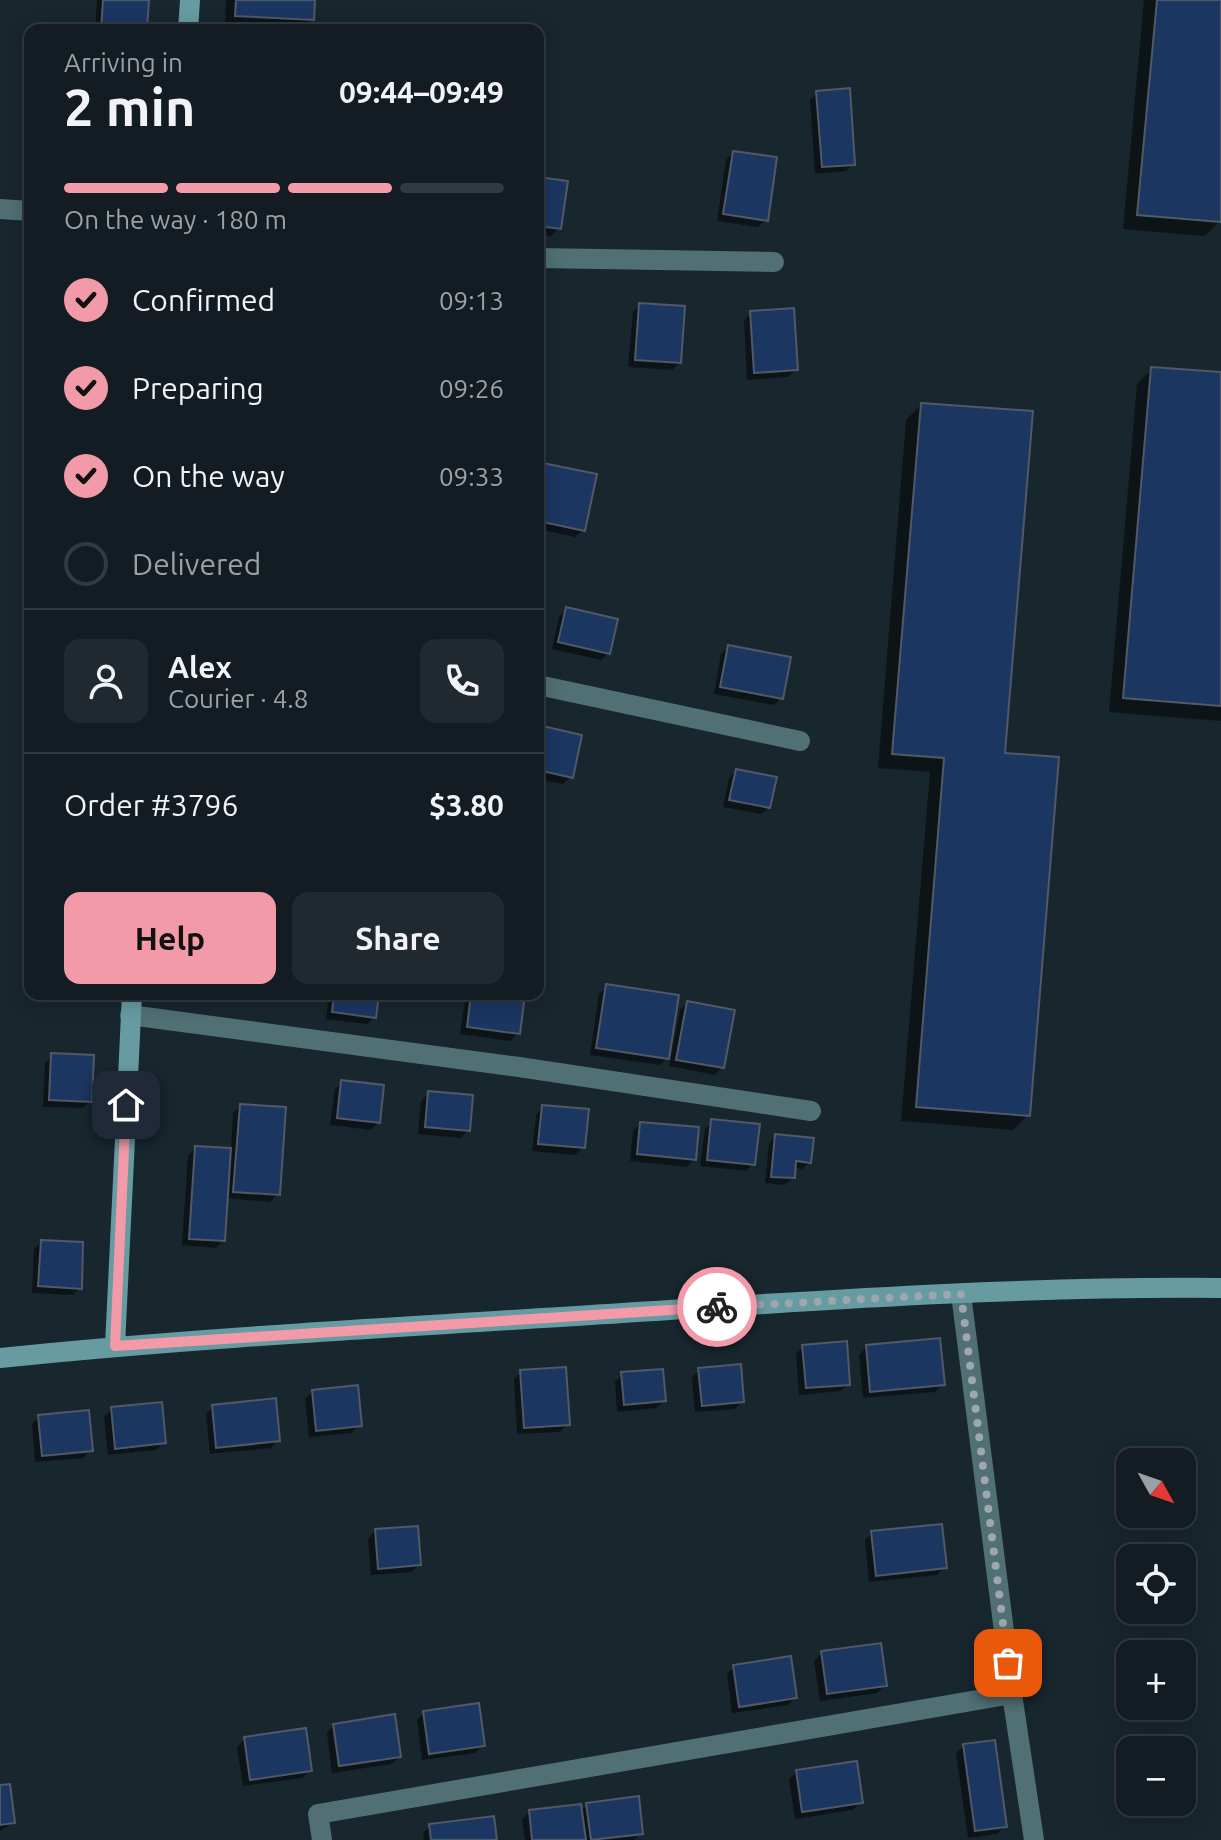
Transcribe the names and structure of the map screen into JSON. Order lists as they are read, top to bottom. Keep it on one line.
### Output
{"north":"bottom right","page":{"heading":["2 min","Arriving in","09:44–09:49"],"panel":["Alex","Courier · 4.8","Order #3796","$3.80"],"bar":"On the way · 180 m","list":[["Confirmed","09:13"],["Preparing","09:26"],["On the way","09:33"],"Delivered"],"buttons":["Help","Share"],"map_buttons":["+","−"]}}
